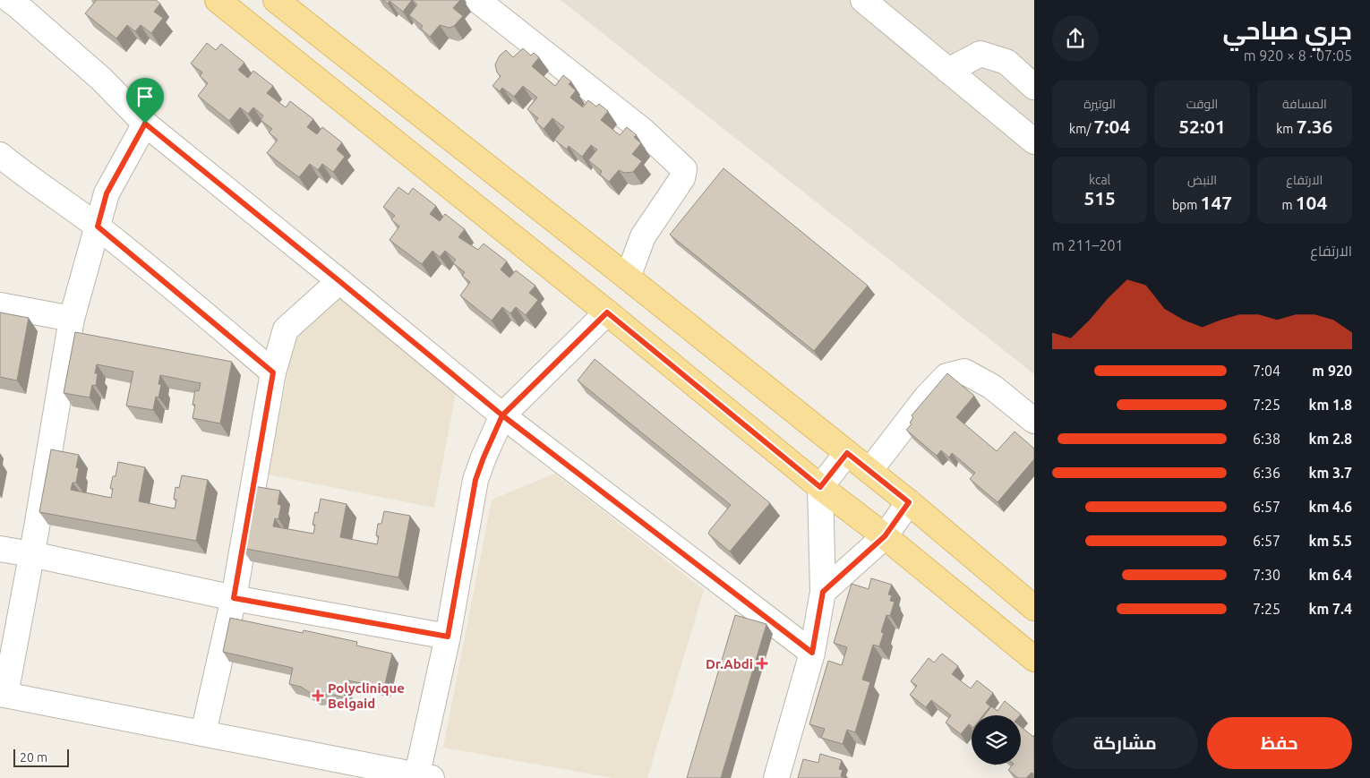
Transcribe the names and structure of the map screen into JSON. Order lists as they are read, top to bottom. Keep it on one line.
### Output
{"places":{"health":["Dr.Abdi","Polyclinique Belgaid"]},"scale_bar":"20 m","page":{"heading":["جري صباحي","07:05 · 8 × 920 m"],"stats":[["المسافة","7.36 km"],["الوقت","52:01"],["الوتيرة","7:04 /km"],["الارتفاع","104 m"],["النبض","147 bpm"],["kcal","515"]],"chart":["الارتفاع","201–211 m"],"list":[{"name":"920 m","note":"7:04"},{"name":"1.8 km","note":"7:25"},{"name":"2.8 km","note":"6:38"},{"name":"3.7 km","note":"6:36"},{"name":"4.6 km","note":"6:57"},{"name":"5.5 km","note":"6:57"},{"name":"6.4 km","note":"7:30"},{"name":"7.4 km","note":"7:25"}],"buttons":["حفظ","مشاركة"],"scale":"20 m"}}
